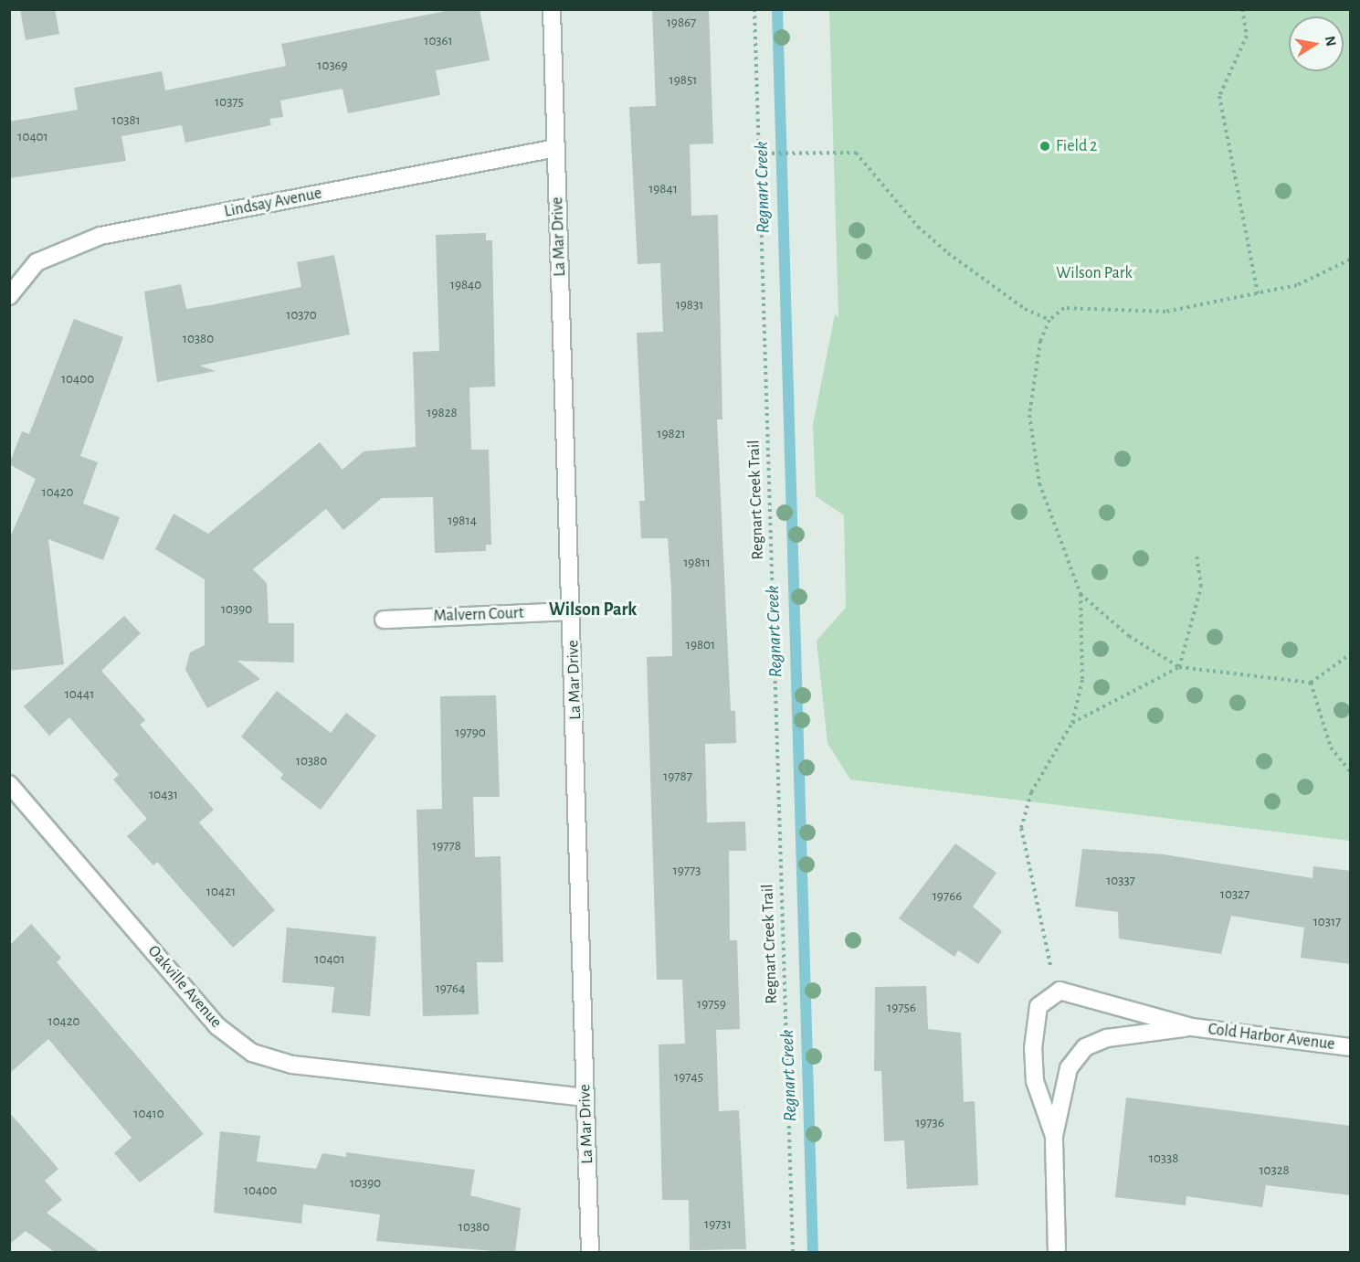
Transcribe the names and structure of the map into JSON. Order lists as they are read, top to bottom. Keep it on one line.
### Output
{"streets":{"street":["Lindsay Avenue","La Mar Drive","Malvern Court","Oakville Avenue","Cold Harbor Avenue"],"path":["Regnart Creek Trail"]},"crossings":[["Lindsay Avenue","La Mar Drive"],["La Mar Drive","Malvern Court"],["La Mar Drive","Oakville Avenue"]],"districts":["Wilson Park"],"water":["Regnart Creek"],"parks":["Wilson Park"],"places":["Field 2"],"house_numbers":["19867","10361","10369","19851","10375","10381","10401","19841","19840","19831","10370","10380","10400","19828","19821","10420","19814","19811","10390","19801","10441","19790","10380","19787","10431","19778","19773","10337","10421","10327","19766","10317","10401","19764","19759","19756","10420","19745","10410","19736","10338","10328","10390","10400","19731","10380"],"north":"right"}
